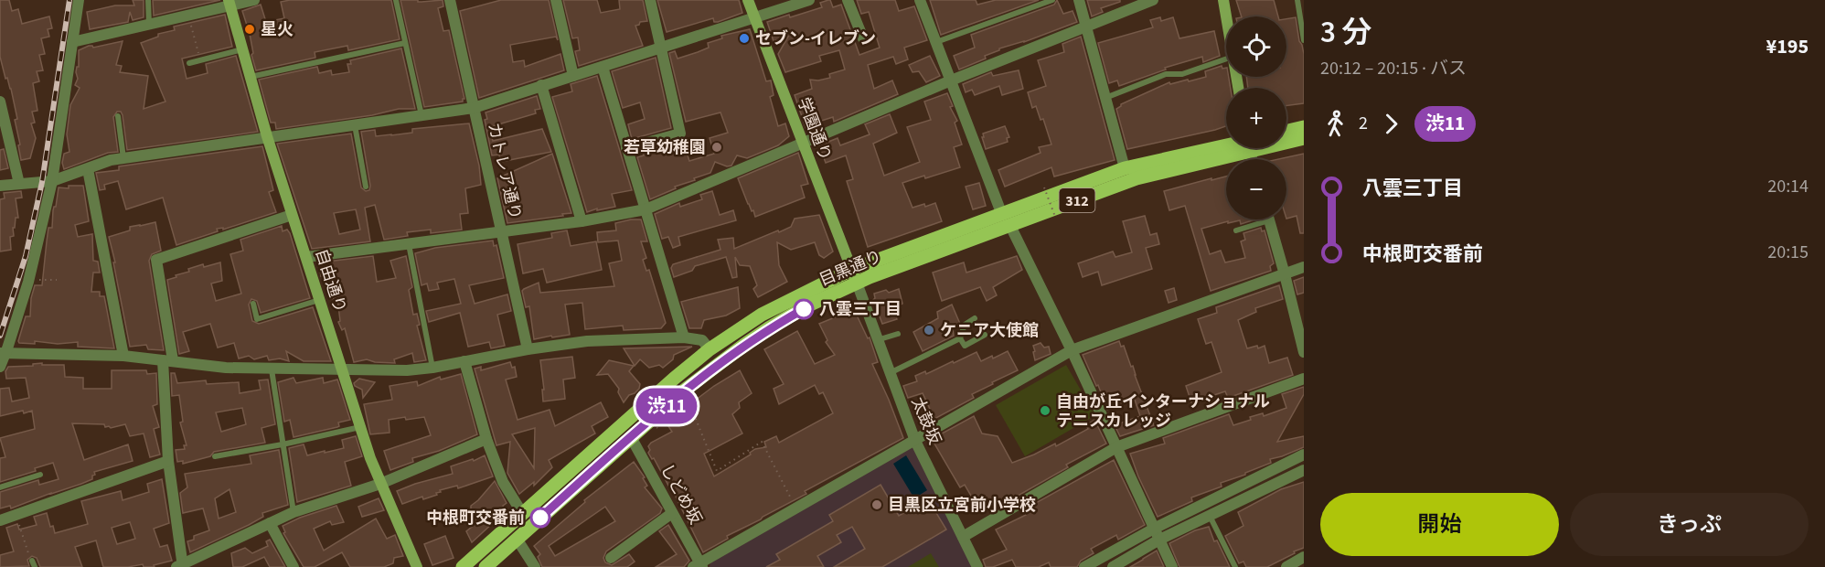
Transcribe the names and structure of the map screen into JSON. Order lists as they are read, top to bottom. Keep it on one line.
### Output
{"streets":{"main road":["学園通り","312","目黒通り","自由通り"],"street":["カトレア通り","太鼓坂","しどめ坂"]},"crossings":[["学園通り","目黒通り"],["学園通り","太鼓坂"],["目黒通り","太鼓坂"],["目黒通り","しどめ坂"]],"places":["星火","セブン-イレブン","若草幼稚園","八雲三丁目","ケニア大使館","自由が丘インターナショナル テニスカレッジ","目黒区立宮前小学校","中根町交番前"],"lines":["bus line 渋11"],"page":{"on_map":"渋11","heading":["3 分","20:12 – 20:15 · バス","¥195"],"map_buttons":["+","−"],"legs":["2","渋11"],"list":[{"name":"八雲三丁目","value":"20:14"},{"name":"中根町交番前","value":"20:15"}],"buttons":["開始","きっぷ"]}}
